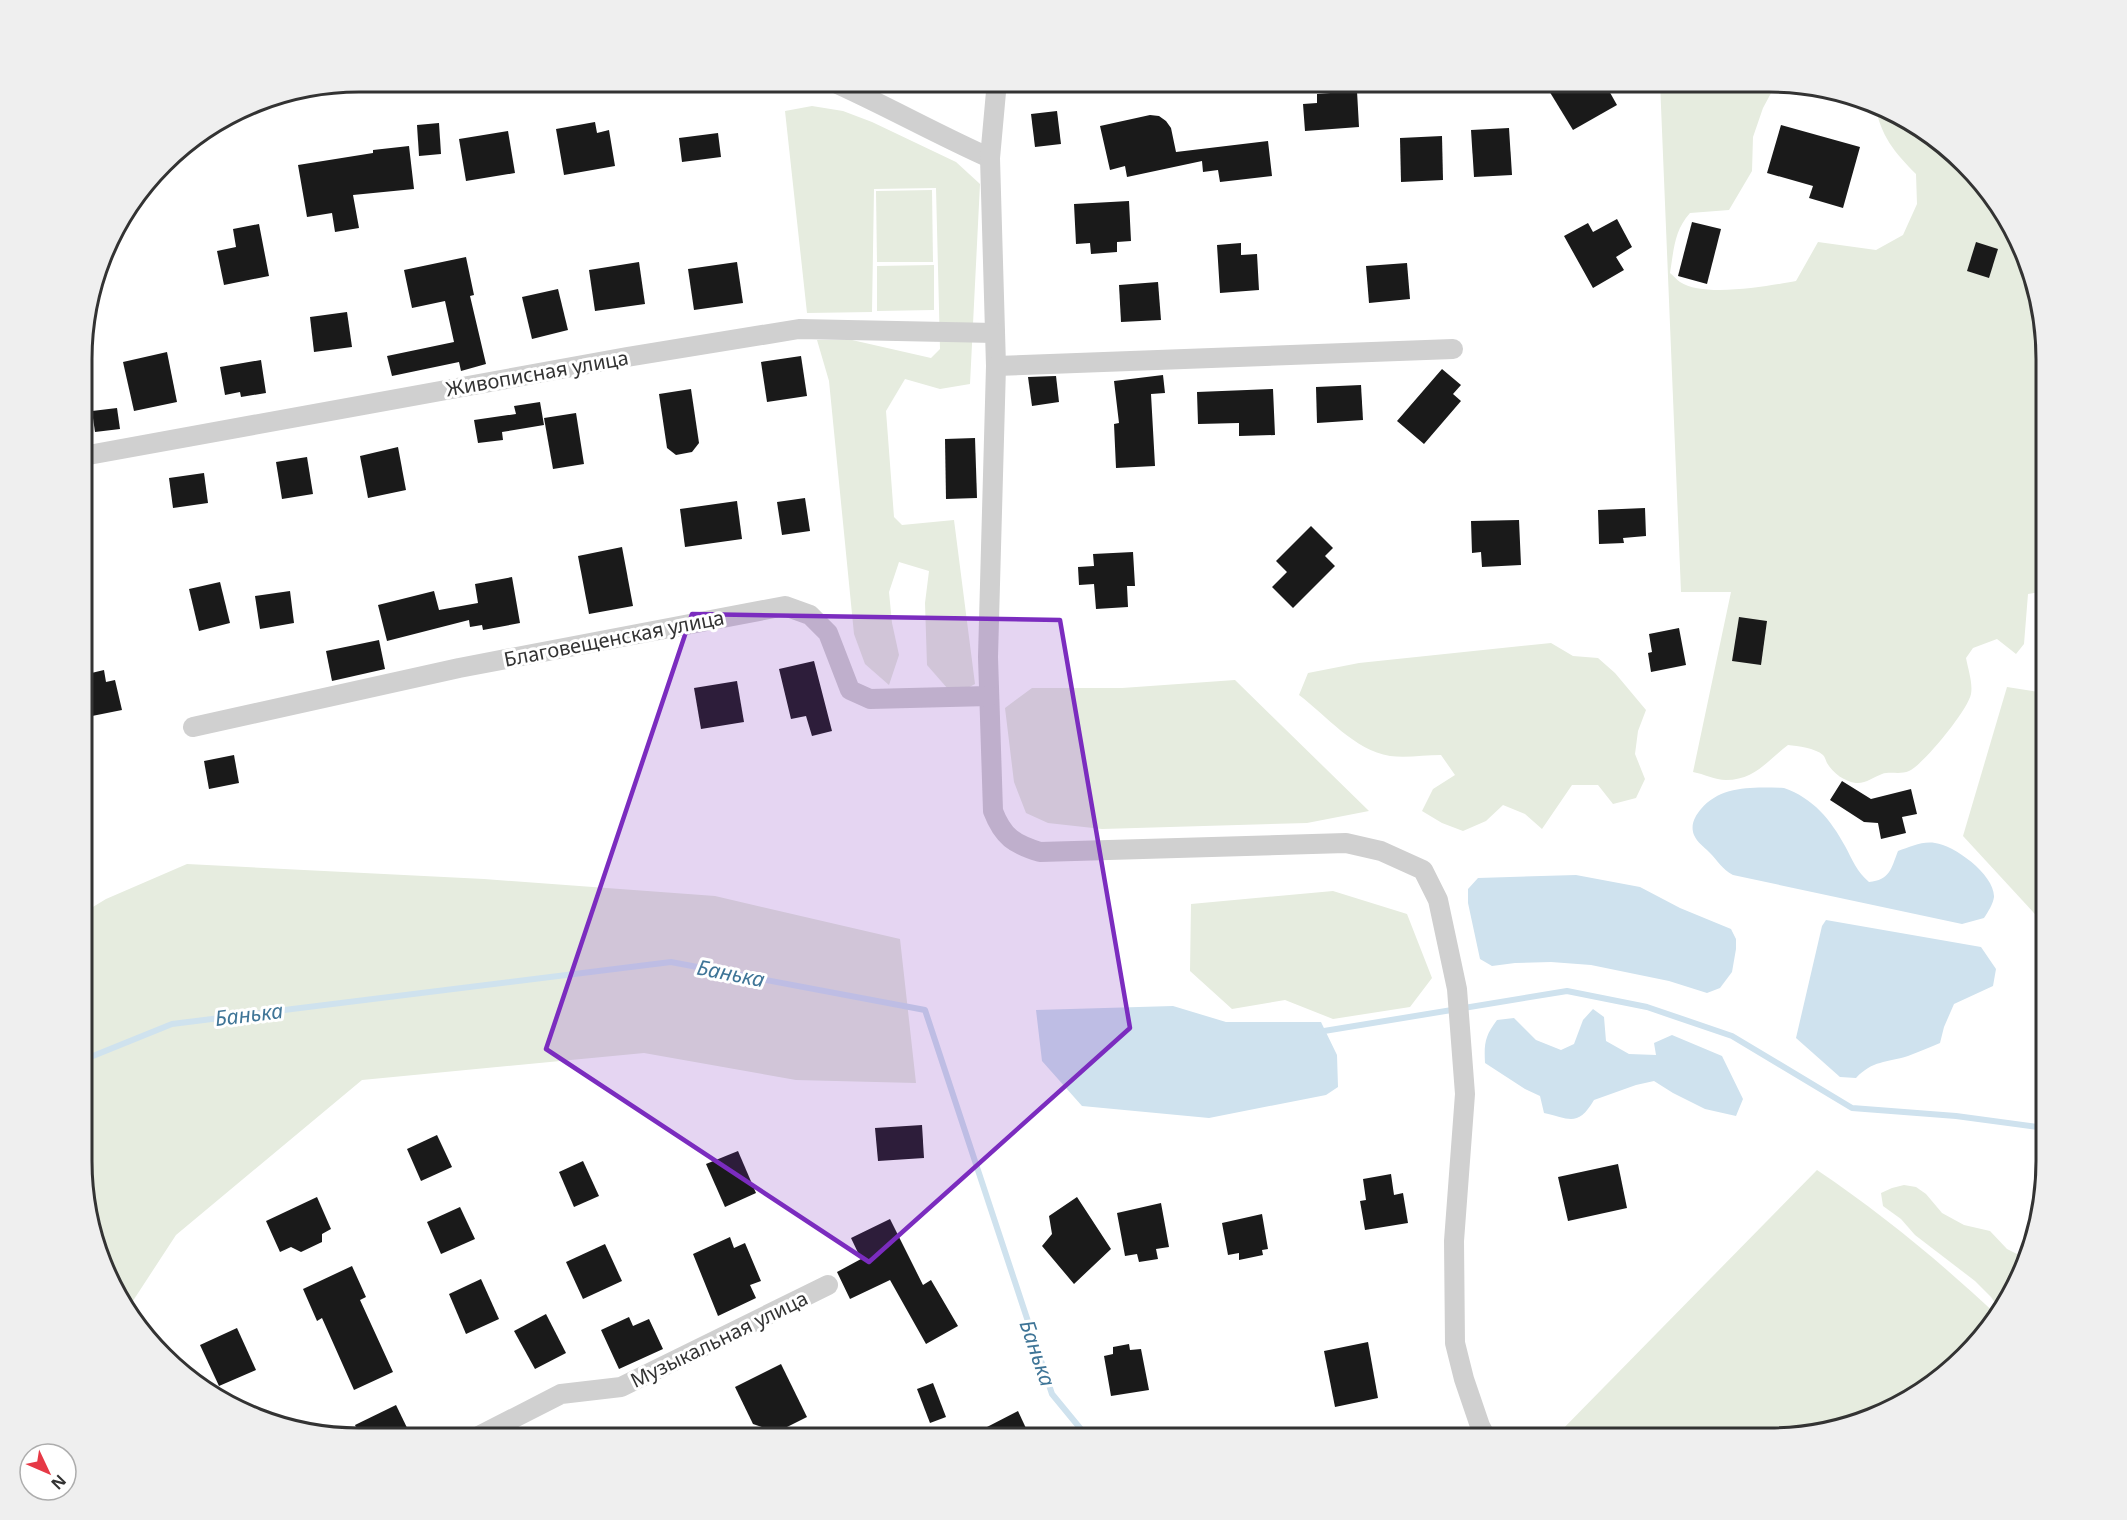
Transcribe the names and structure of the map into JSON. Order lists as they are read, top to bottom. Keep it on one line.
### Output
{"streets":{"street":["Живописная улица","Благовещенская улица","Музыкальная улица"]},"water":["Банька"],"north":"bottom right"}
